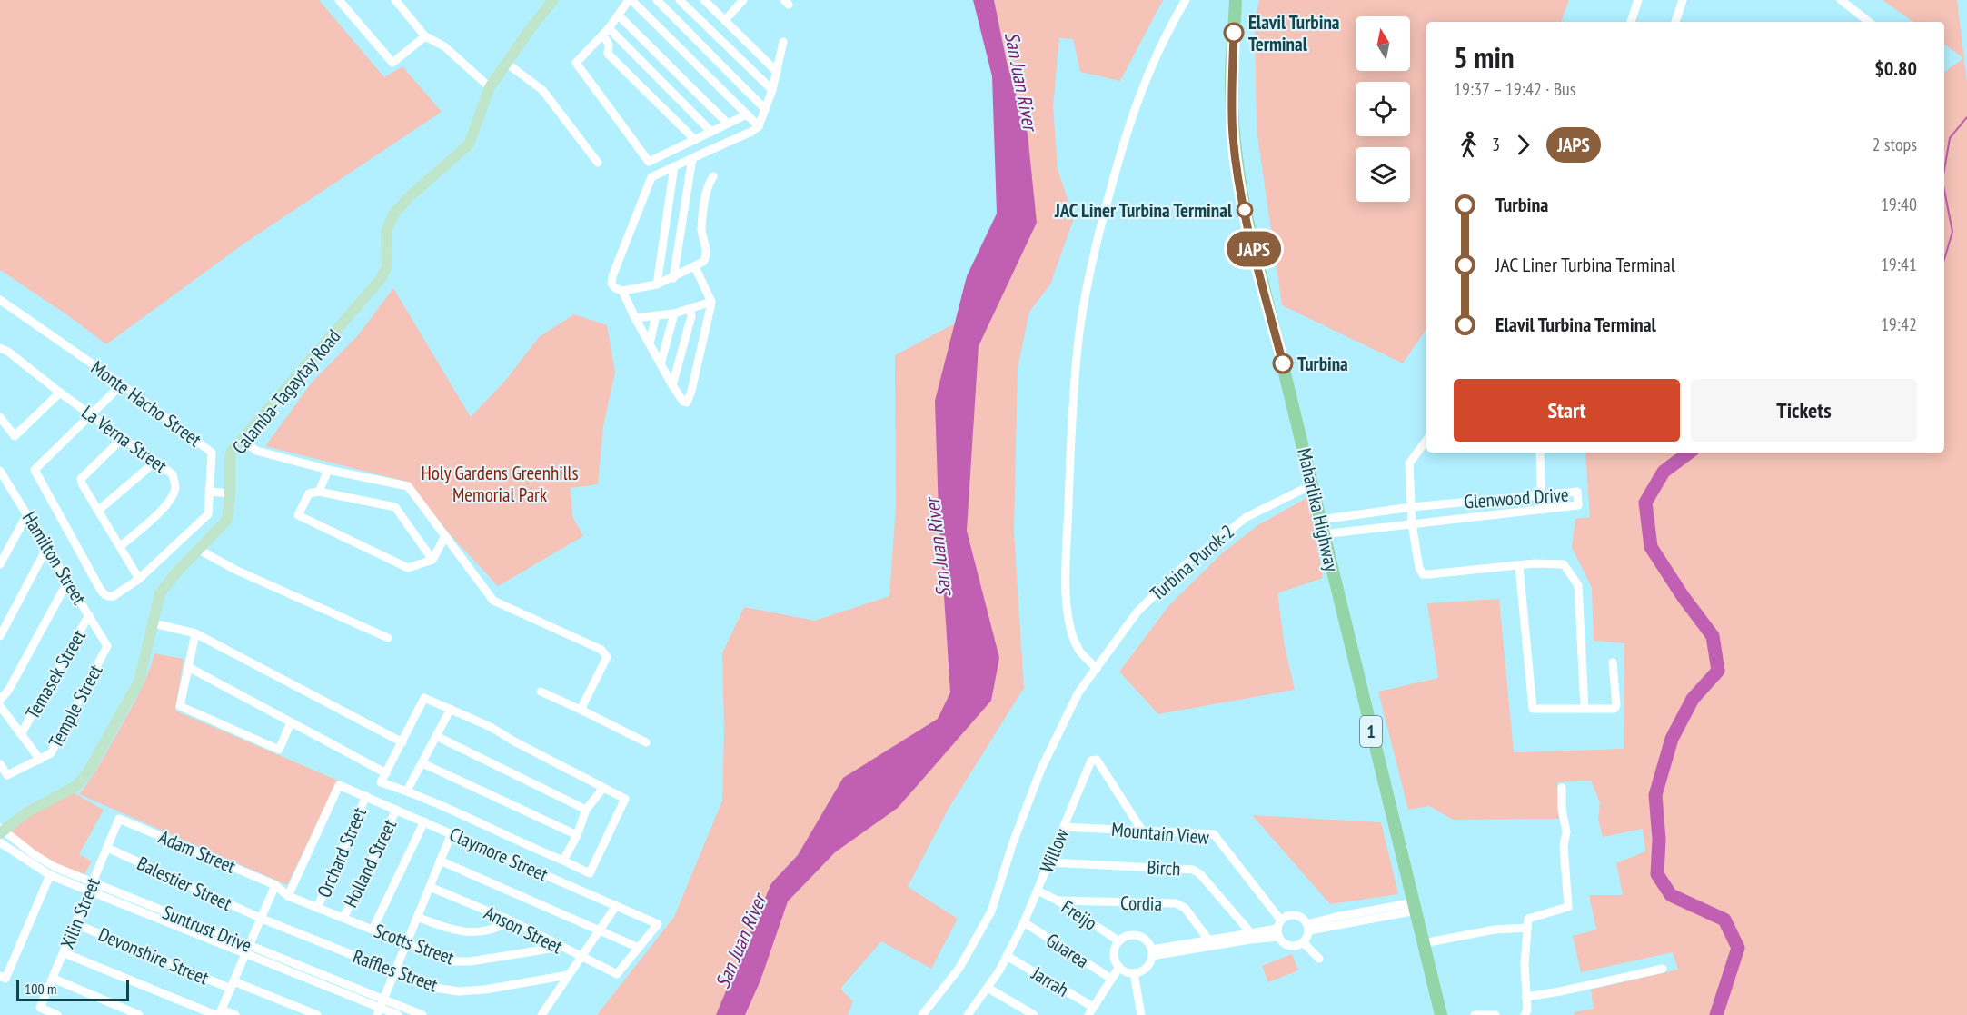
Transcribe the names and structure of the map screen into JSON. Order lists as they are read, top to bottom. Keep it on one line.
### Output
{"streets":{"highway":["Maharlika Highway","1"],"main road":["Calamba-Tagaytay Road"],"street":["Monte Hacho Street","La Verna Street","Glenwood Drive","Hamilton Street","Turbina Purok-2","Temasek Street","Temple Street","Mountain View","Willow","Adam Street","Orchard Street","Claymore Street","Holland Street","Birch","Balestier Street","Cordia","Xilin Street","Freijo","Suntrust Drive","Anson Street","Scotts Street","Guarea","Devonshire Street","Raffles Street","Jarrah"]},"crossings":[["Calamba-Tagaytay Road","Suntrust Drive"],["Monte Hacho Street","La Verna Street"],["Glenwood Drive","Maharlika Highway"],["Maharlika Highway","Turbina Purok-2"],["Hamilton Street","Temasek Street"],["Hamilton Street","Temple Street"],["Mountain View","Willow"],["Willow","Birch"],["Willow","Freijo"],["Willow","Guarea"],["Willow","Jarrah"],["Adam Street","Xilin Street"],["Adam Street","Scotts Street"],["Orchard Street","Claymore Street"],["Orchard Street","Scotts Street"],["Claymore Street","Holland Street"],["Claymore Street","Anson Street"],["Claymore Street","Scotts Street"],["Holland Street","Scotts Street"],["Balestier Street","Xilin Street"],["Balestier Street","Raffles Street"],["Cordia","Freijo"],["Xilin Street","Suntrust Drive"],["Xilin Street","Devonshire Street"],["Anson Street","Scotts Street"]],"water":["San Juan River"],"parks":["Holy Gardens Greenhills Memorial Park"],"places":["Elavil Turbina Terminal","JAC Liner Turbina Terminal","Turbina"],"lines":["bus line JAPS"],"scale_bar":"100 m","north":"top","page":{"on_map":"JAPS","heading":["5 min","19:37 – 19:42 · Bus","$0.80"],"legs":["3","JAPS","2 stops"],"list":[{"name":"Turbina","value":"19:40"},{"name":"JAC Liner Turbina Terminal","value":"19:41"},{"name":"Elavil Turbina Terminal","value":"19:42"}],"buttons":["Start","Tickets"],"scale":"100 m"}}
